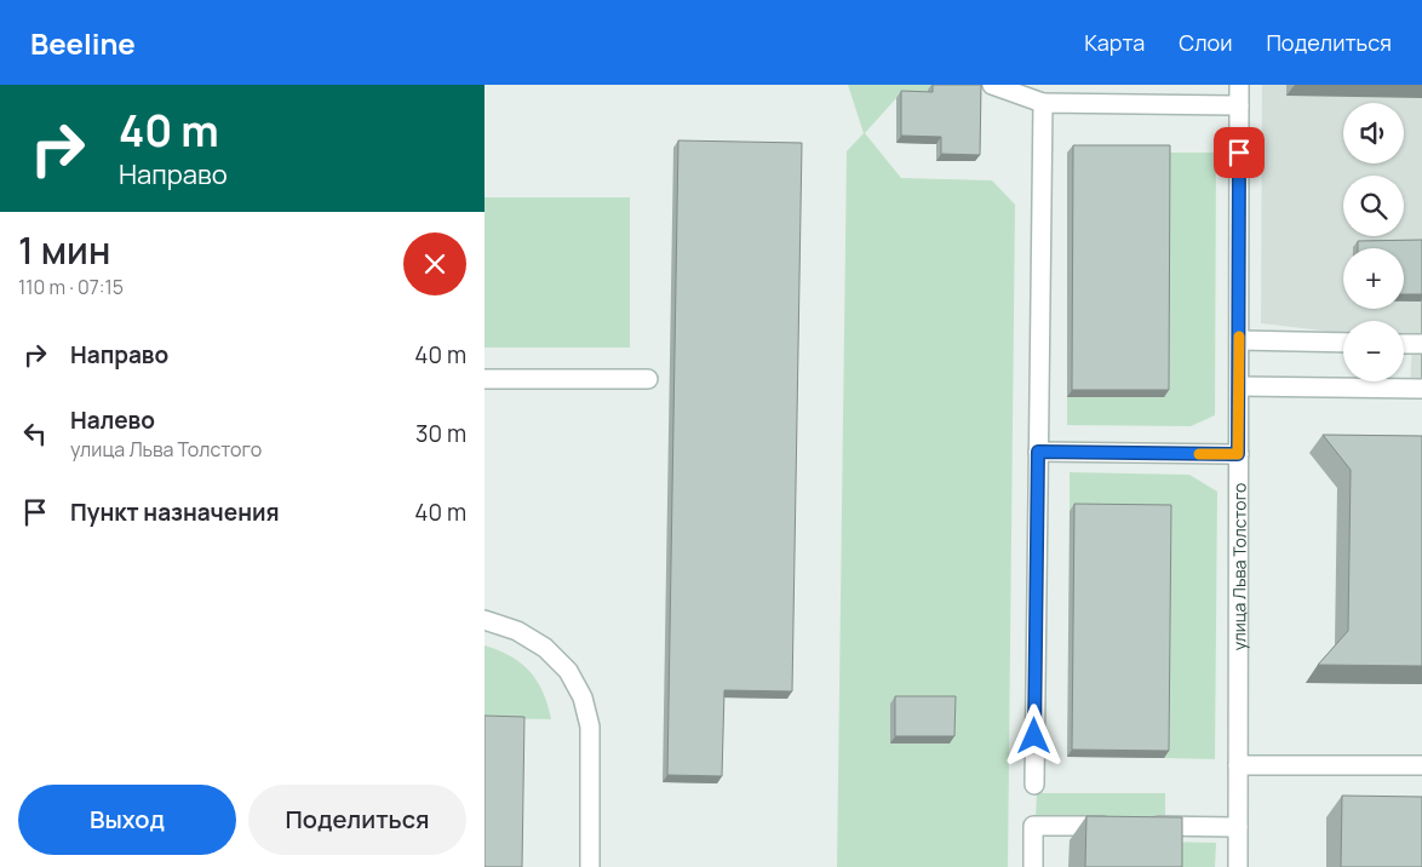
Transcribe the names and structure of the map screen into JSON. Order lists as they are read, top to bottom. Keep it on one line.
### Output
{"streets":{"street":["улица Льва Толстого"]},"page":{"header":"Beeline","nav":["Карта","Слои","Поделиться"],"turn":["40 m","Направо"],"map_buttons":["+","−"],"heading":["1 мин","110 m · 07:15"],"list":[{"name":"Направо","value":"40 m"},{"name":"Налево","note":"улица Льва Толстого","value":"30 m"},{"name":"Пункт назначения","value":"40 m"}],"buttons":["Выход","Поделиться"]}}
